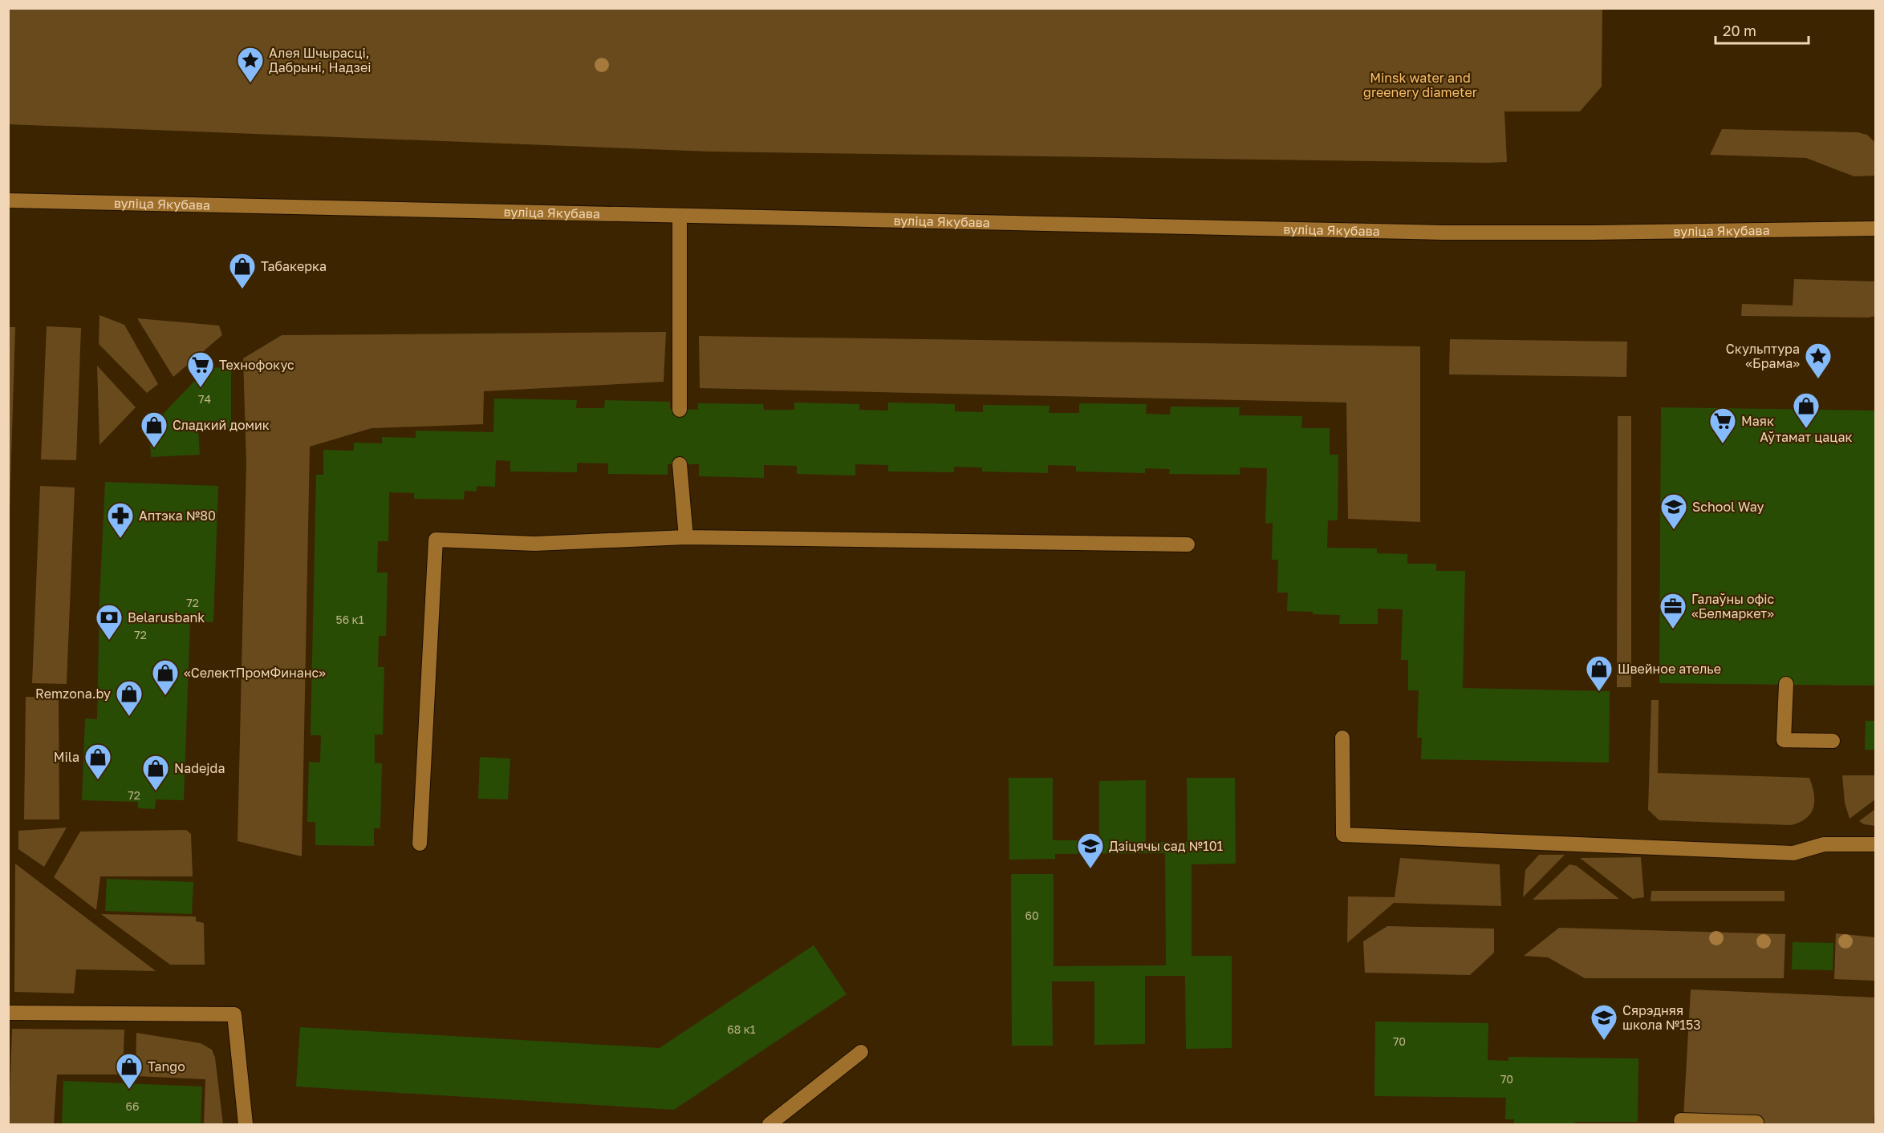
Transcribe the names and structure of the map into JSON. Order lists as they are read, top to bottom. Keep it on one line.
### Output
{"streets":{"street":["вуліца Якубава"]},"parks":["Minsk water and greenery diameter"],"places":{"place":["Алея Шчырасці, Дабрыні, Надзеі","Скульптура «Брама»"],"shop":["Табакерка","Аўтамат цацак","Сладкий домик","Швейное ателье","«СелектПромФинанс»","Remzona.by","Mila","Nadejda","Tango"],"supermarket":["Технофокус","Маяк"],"school or university":["School Way","Дзіцячы сад №101","Сярэдняя школа №153"],"pharmacy":["Аптэка №80"],"office":["Галаўны офіс «Белмаркет»"],"bank":["Belarusbank"]},"house_numbers":["74","72","56 к1","72","72","60","68 к1","70","70","66"],"scale_bar":"20 m"}
